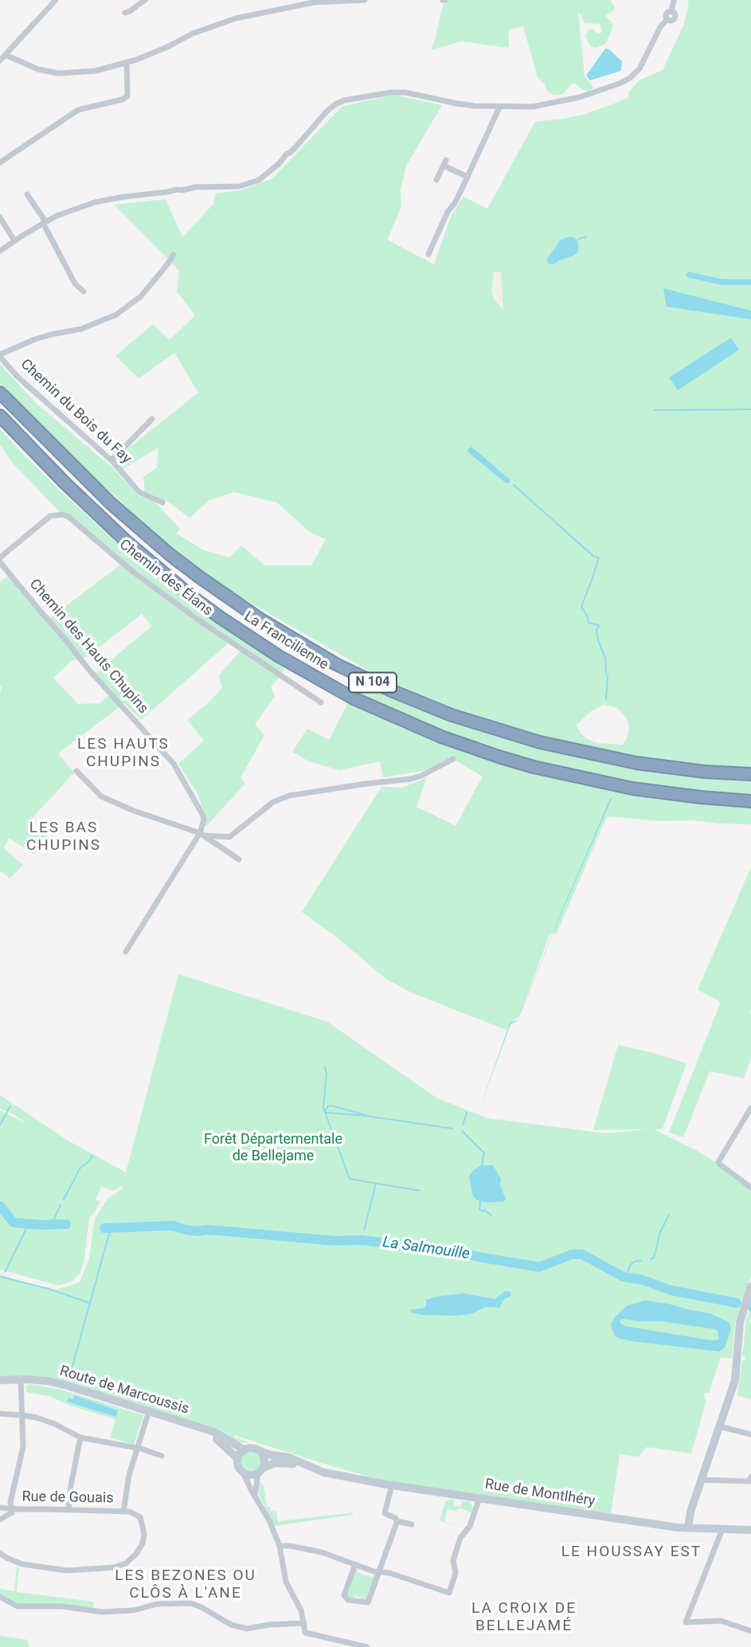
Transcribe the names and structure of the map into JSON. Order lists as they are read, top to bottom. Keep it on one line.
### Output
{"streets":{"highway":["La Francilienne","N 104"],"main road":["Route de Marcoussis","Rue de Montlhéry"],"street":["Chemin du Bois du Fay","Chemin des Élans","Chemin des Hauts Chupins","Rue de Gouais"]},"districts":["LES HAUTS CHUPINS","LES BAS CHUPINS","LE HOUSSAY EST","LES BEZONES OU CLÔS À L'ANE","LA CROIX DE BELLEJAMÉ"],"water":["La Salmouille"],"parks":["Forêt Départementale de Bellejame"]}
